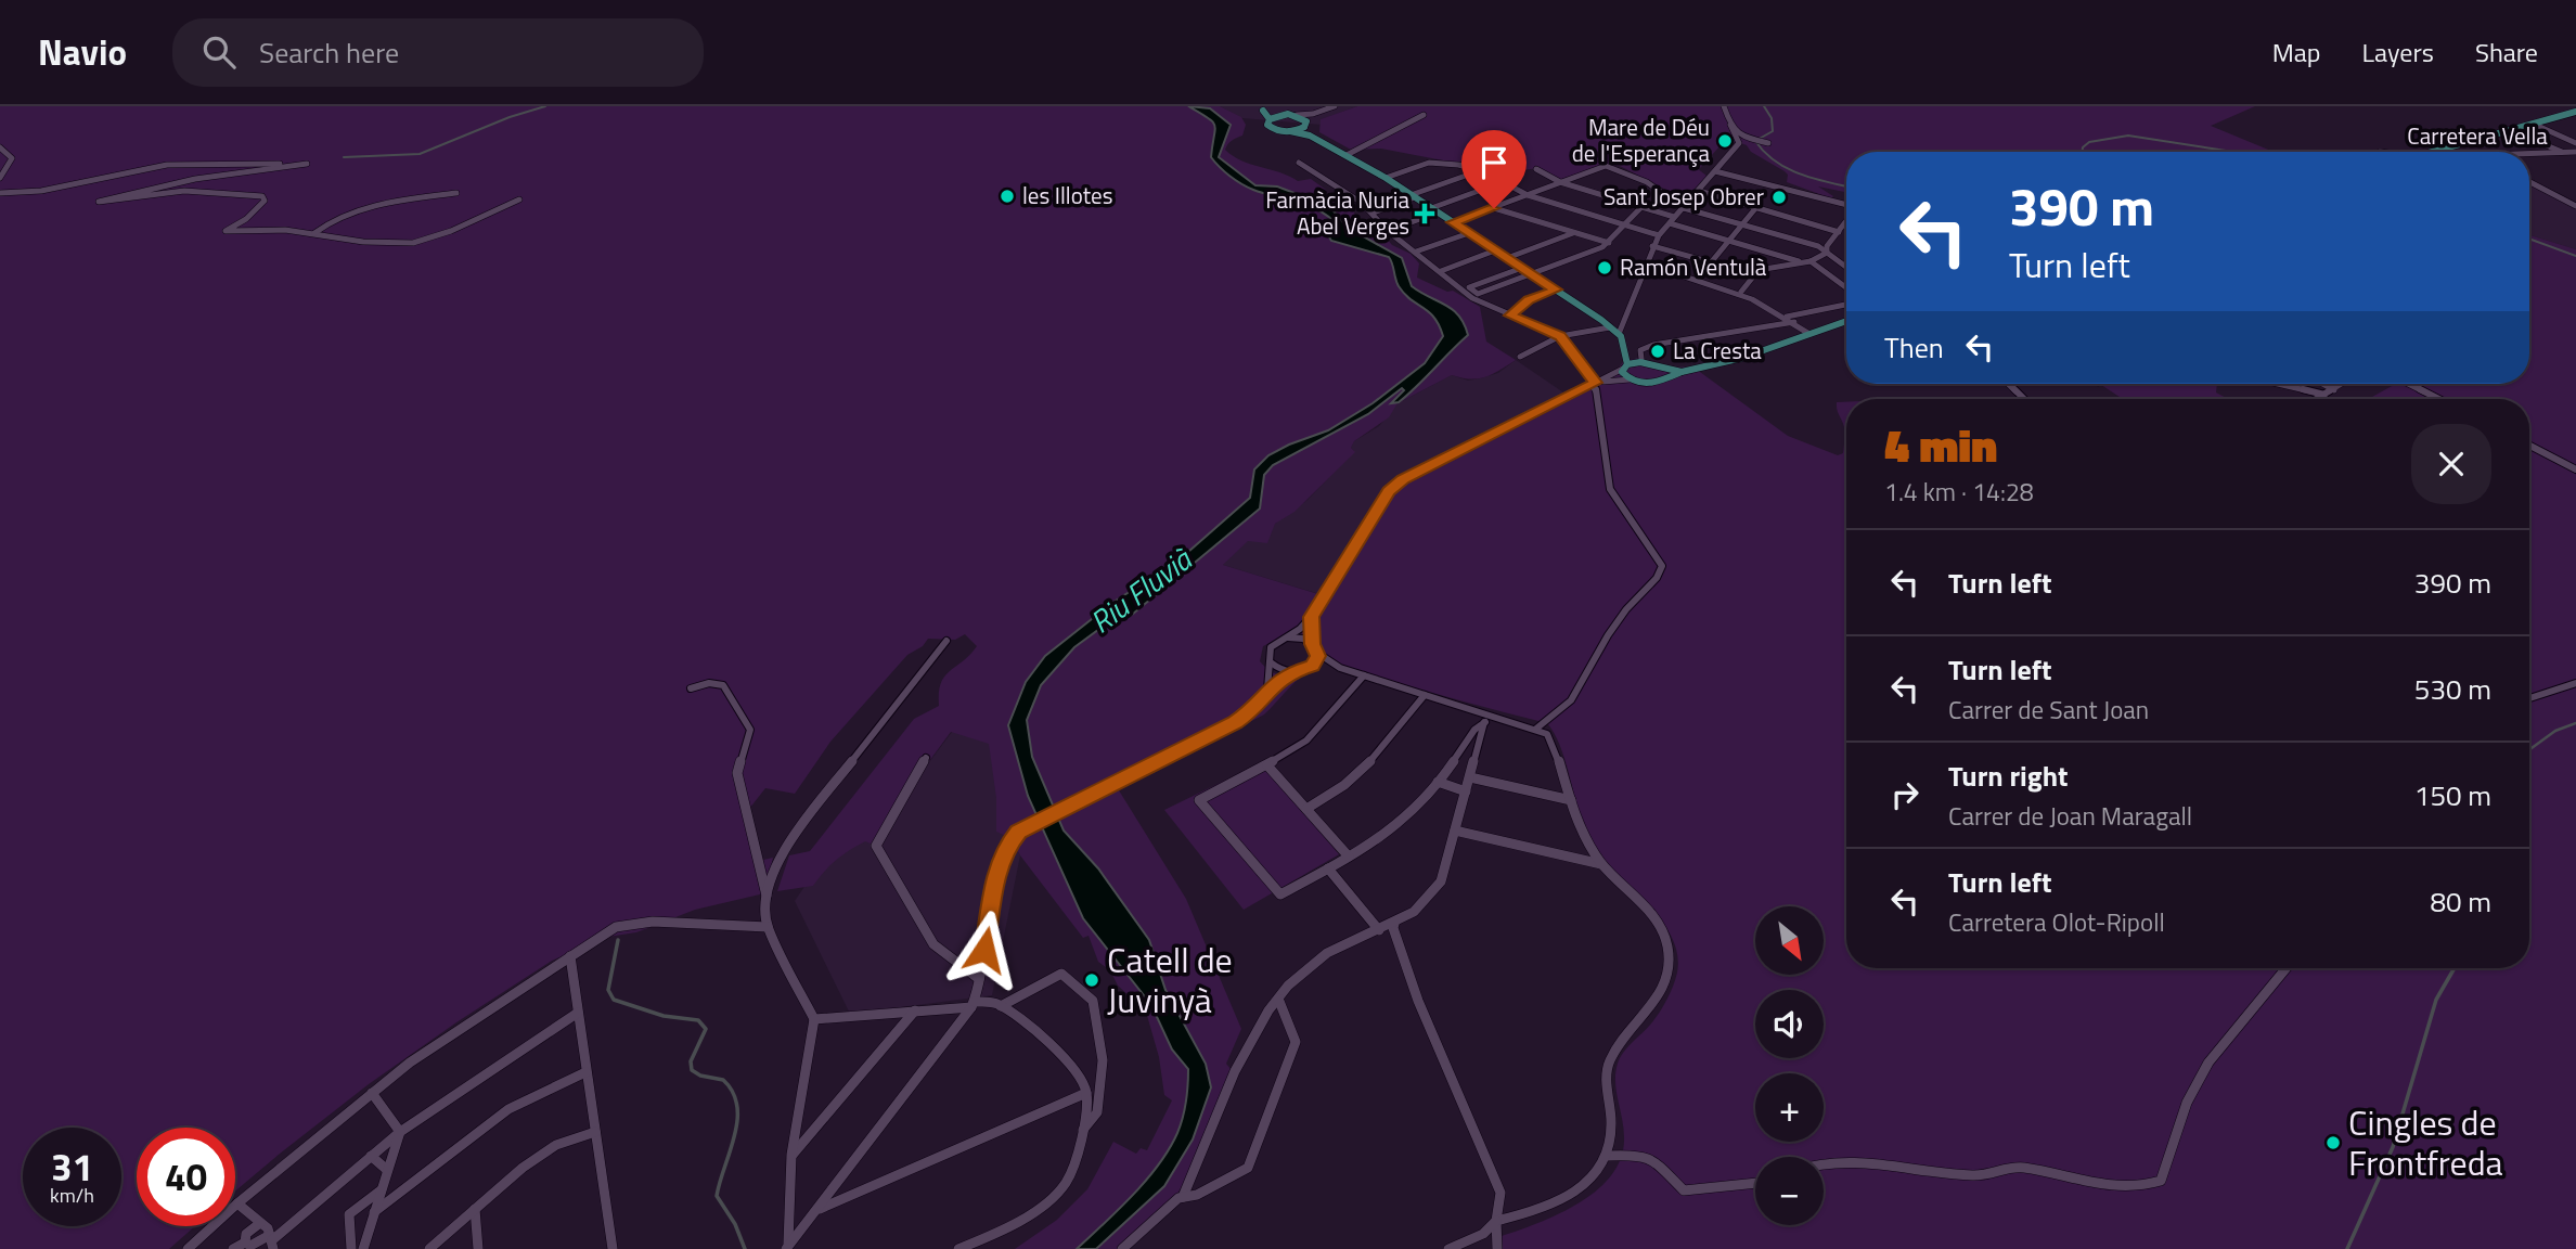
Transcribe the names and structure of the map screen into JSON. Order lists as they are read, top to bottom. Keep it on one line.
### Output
{"streets":{"street":["Carretera Vella"]},"water":["Riu Fluvià"],"places":{"other":["Mare de Déu de l'Esperança","les Illotes","Sant Josep Obrer","Ramón Ventulà","La Cresta","Catell de Juvinyà","Cingles de Frontfreda"],"health":["Farmàcia Nuria Abel Verges"]},"north":"bottom right","page":{"header":"Navio","search":"Search here","nav":["Map","Layers","Share"],"turn":["390 m","Turn left"],"then":"Then","heading":["4 min","1.4 km · 14:28"],"list":[{"name":"Turn left","value":"390 m"},{"name":"Turn left","note":"Carrer de Sant Joan","value":"530 m"},{"name":"Turn right","note":"Carrer de Joan Maragall","value":"150 m"},{"name":"Turn left","note":"Carretera Olot-Ripoll","value":"80 m"}],"map_buttons":["+","−"],"speed":"31 km/h","limit":"40"}}
